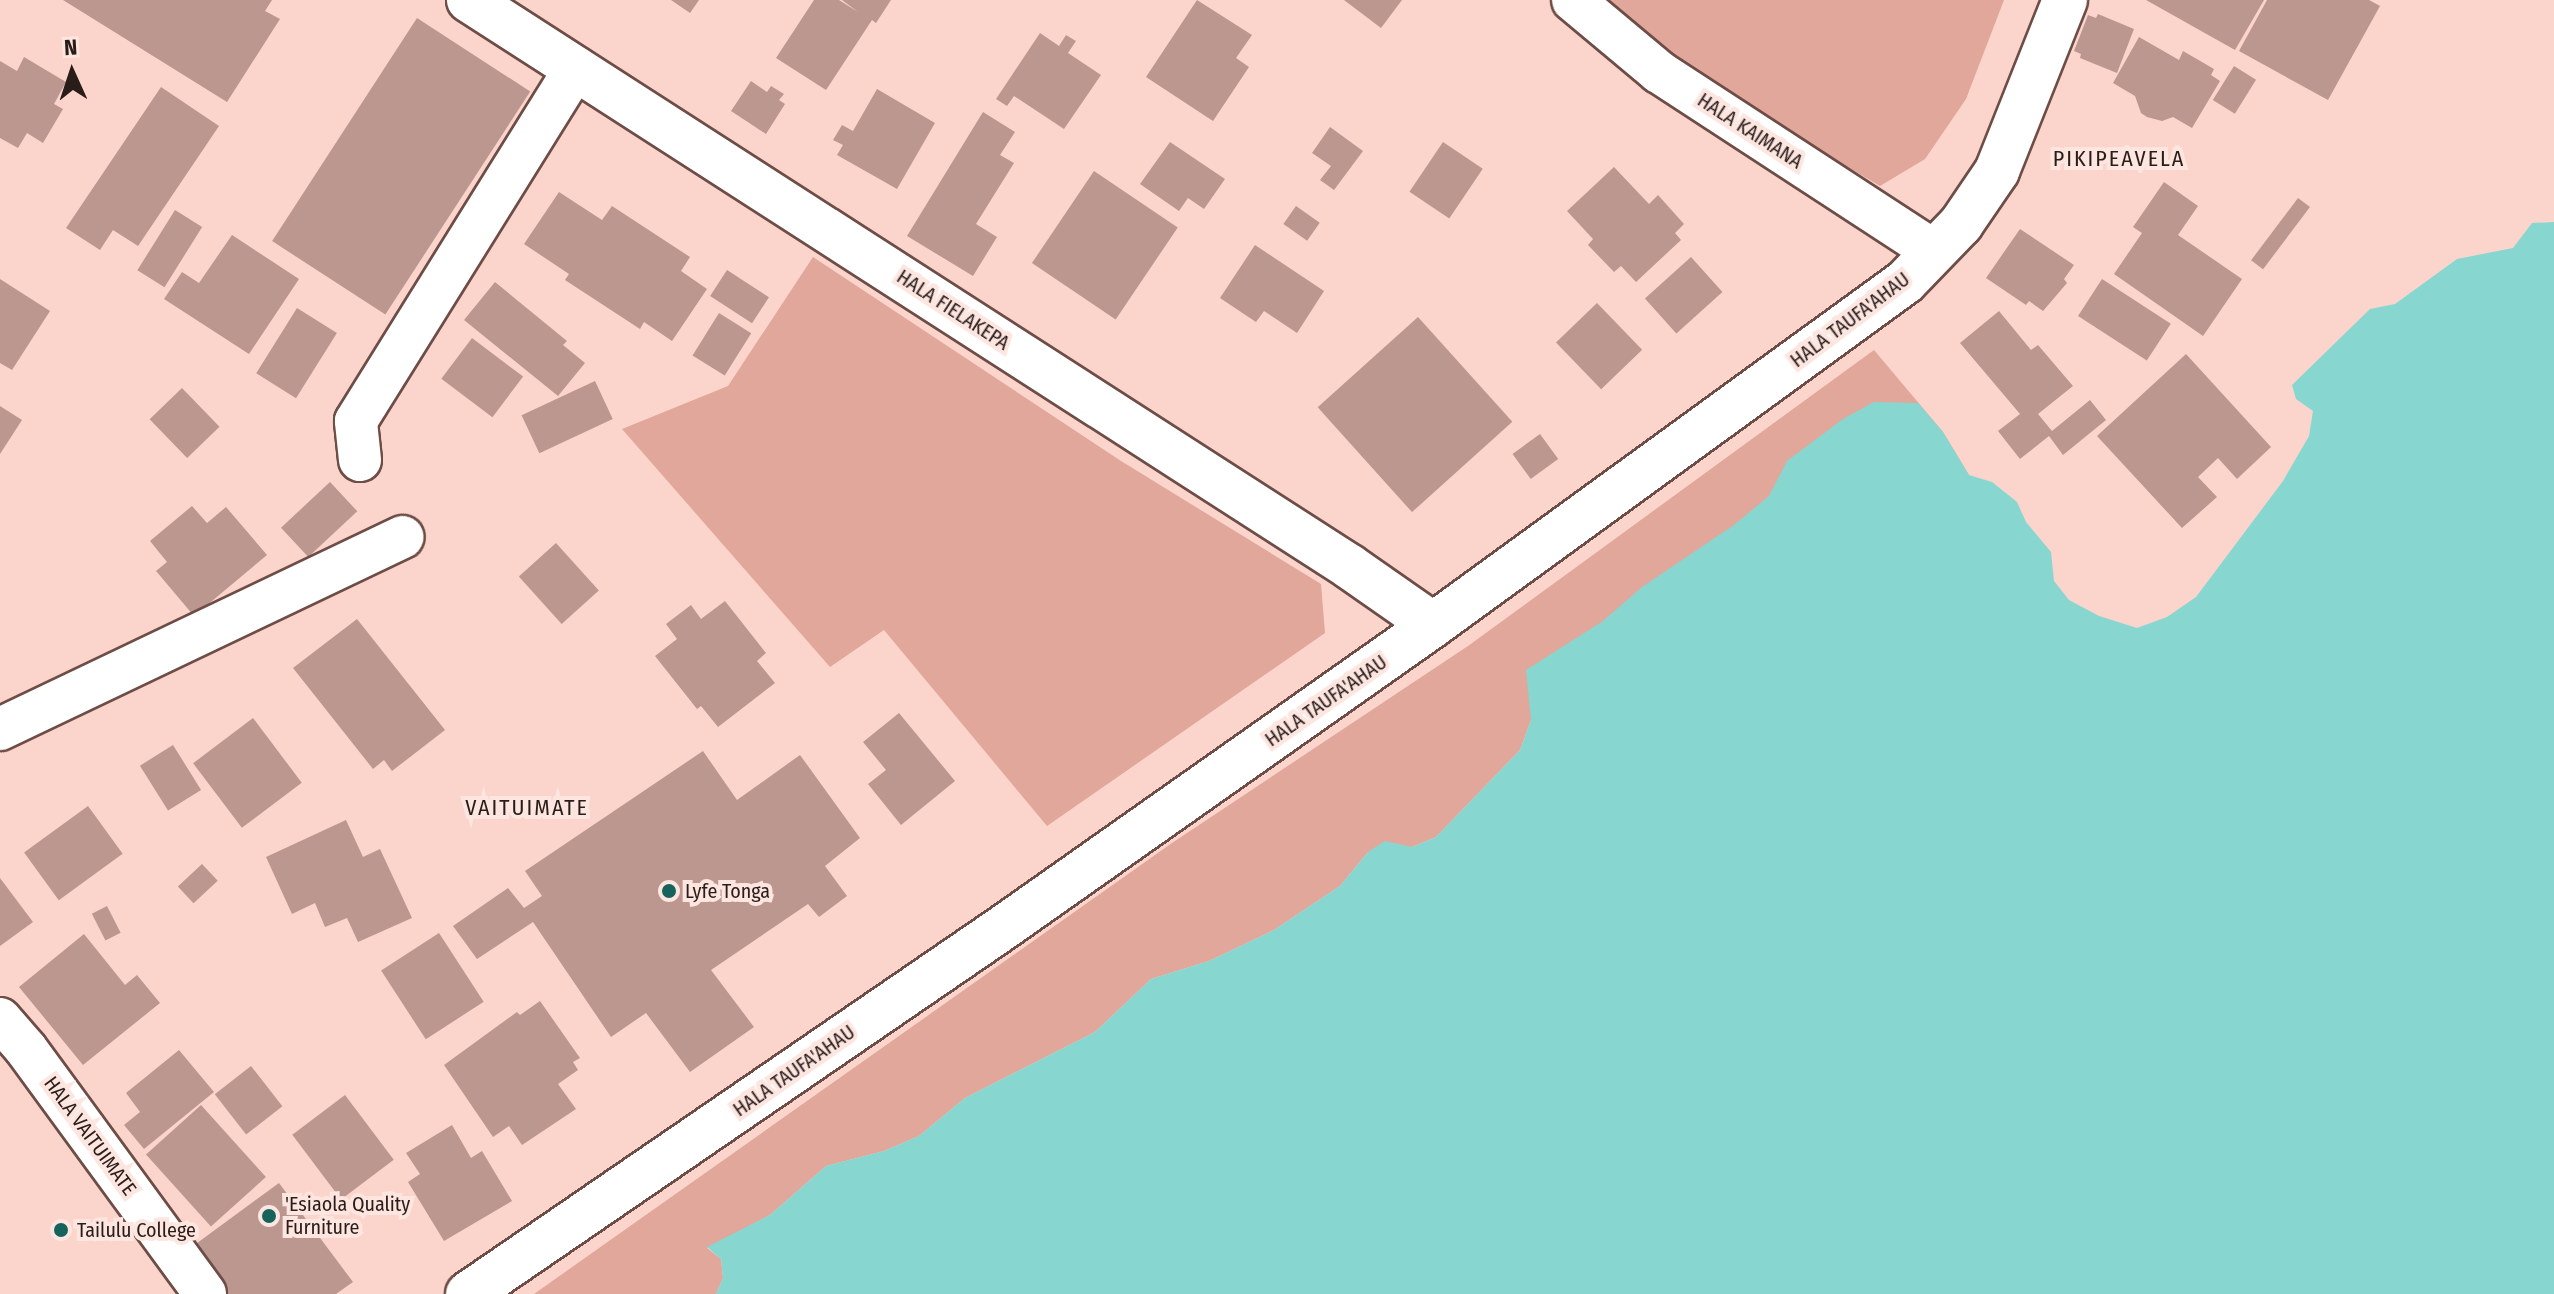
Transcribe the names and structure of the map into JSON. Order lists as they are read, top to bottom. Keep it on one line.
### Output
{"streets":{"main road":["HALA FIELAKEPA","HALA TAUFA'AHAU"],"street":["HALA KAIMANA","HALA VAITUIMATE"]},"crossings":[["HALA KAIMANA","HALA TAUFA'AHAU"],["HALA FIELAKEPA","HALA TAUFA'AHAU"]],"districts":["PIKIPEAVELA","VAITUIMATE"],"places":["Lyfe Tonga","'Esiaola Quality Furniture","Tailulu College"],"north":"top"}
